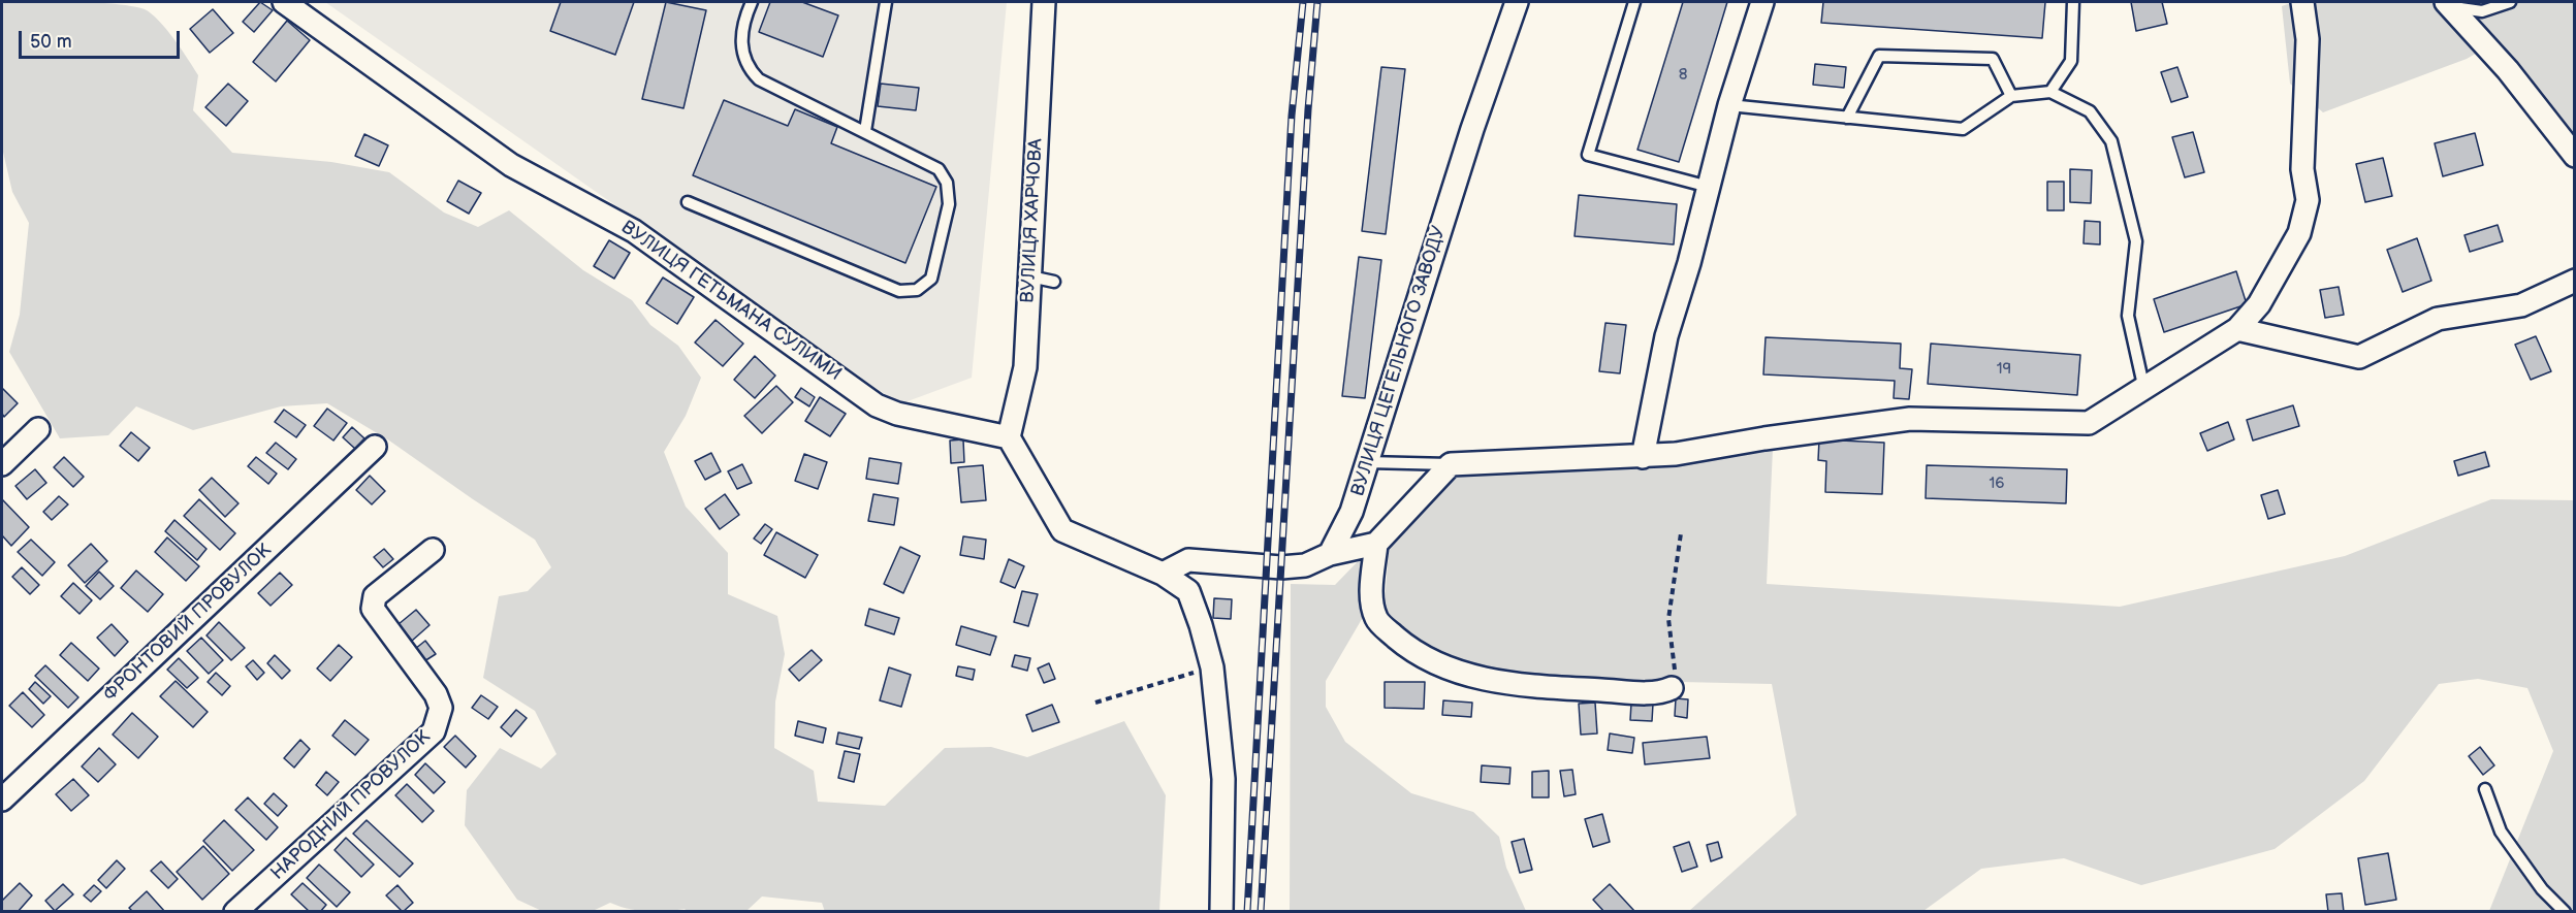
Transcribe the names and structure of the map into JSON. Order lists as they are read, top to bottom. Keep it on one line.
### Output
{"streets":{"street":["ВУЛИЦЯ ХАРЧОВА","ВУЛИЦЯ ГЕТЬМАНА СУЛИМИ","ВУЛИЦЯ ЦЕГЕЛЬНОГО ЗАВОДУ","ФРОНТОВИЙ ПРОВУЛОК","НАРОДНИЙ ПРОВУЛОК"]},"crossings":[["ВУЛИЦЯ ХАРЧОВА","ВУЛИЦЯ ГЕТЬМАНА СУЛИМИ"]],"house_numbers":["8","19","16"],"scale_bar":"50 m"}
